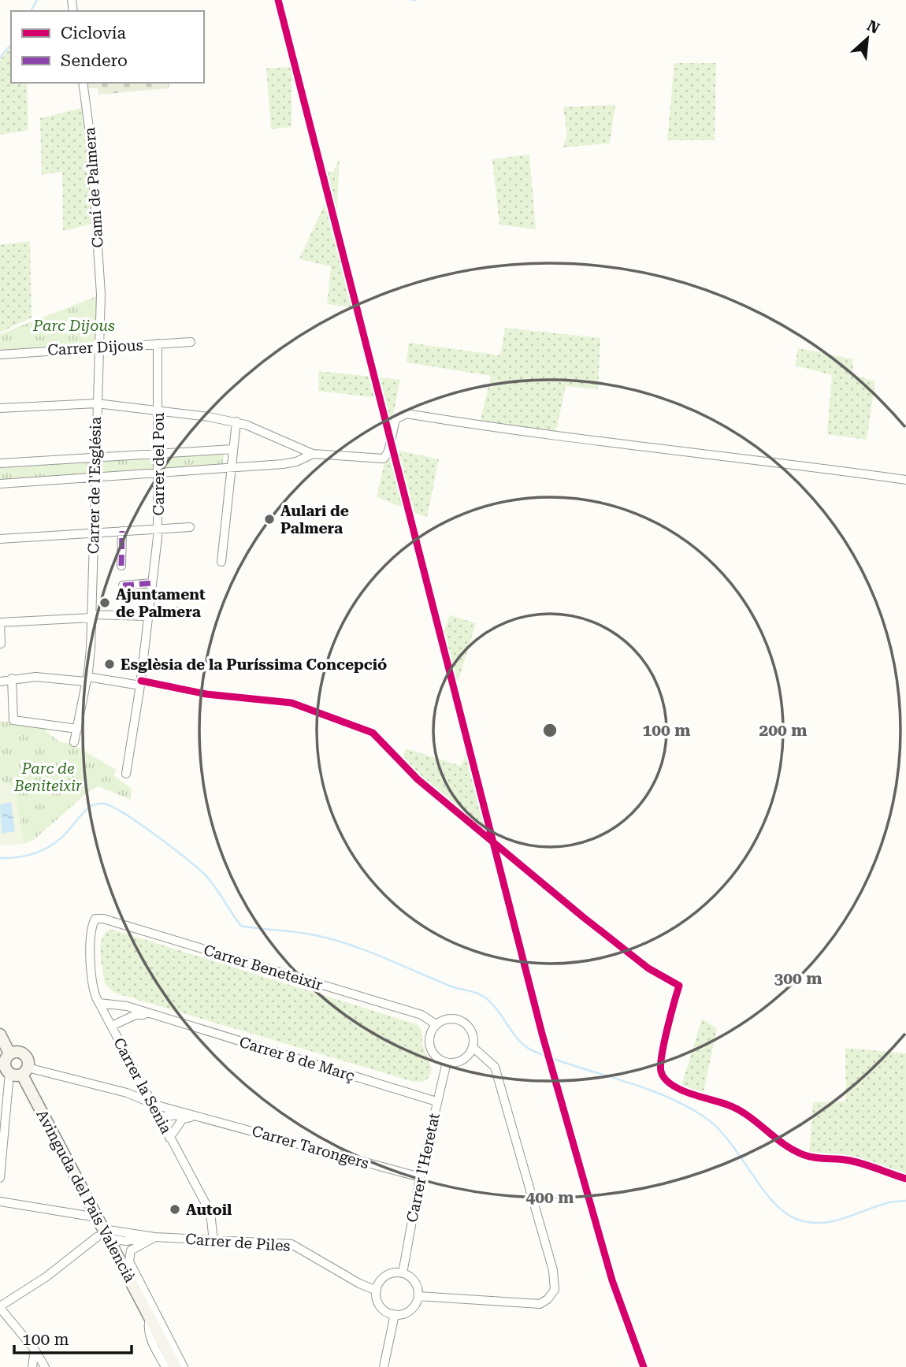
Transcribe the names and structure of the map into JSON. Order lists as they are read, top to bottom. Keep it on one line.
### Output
{"streets":{"main road":["Avinguda del País Valencià"],"street":["Camí de Palmera","Carrer Dijous","Carrer del Pou","Carrer de l'Església","Carrer Beneteixir","Carrer 8 de Març","Carrer la Senia","Carrer Tarongers","Carrer l'Heretat","Carrer de Piles"]},"crossings":[["Camí de Palmera","Carrer de l'Església"],["Carrer Dijous","Carrer del Pou"],["Carrer Dijous","Carrer de l'Església"],["Carrer Beneteixir","Carrer la Senia"],["Carrer Beneteixir","Carrer l'Heretat"],["Carrer 8 de Març","Carrer la Senia"],["Carrer 8 de Març","Carrer l'Heretat"],["Carrer la Senia","Carrer Tarongers"],["Carrer la Senia","Carrer de Piles"],["Carrer Tarongers","Carrer l'Heretat"],["Carrer Tarongers","Avinguda del País Valencià"],["Carrer l'Heretat","Carrer de Piles"],["Avinguda del País Valencià","Carrer de Piles"]],"parks":["Parc Dijous","Parc de Beniteixir"],"places":["Aulari de Palmera","Ajuntament de Palmera","Esglèsia de la Puríssima Concepció","Autoil"],"legend":["Ciclovía","Sendero"],"scale_bar":"100 m","north":"top right","rings":["100 m","200 m","300 m","400 m"]}
